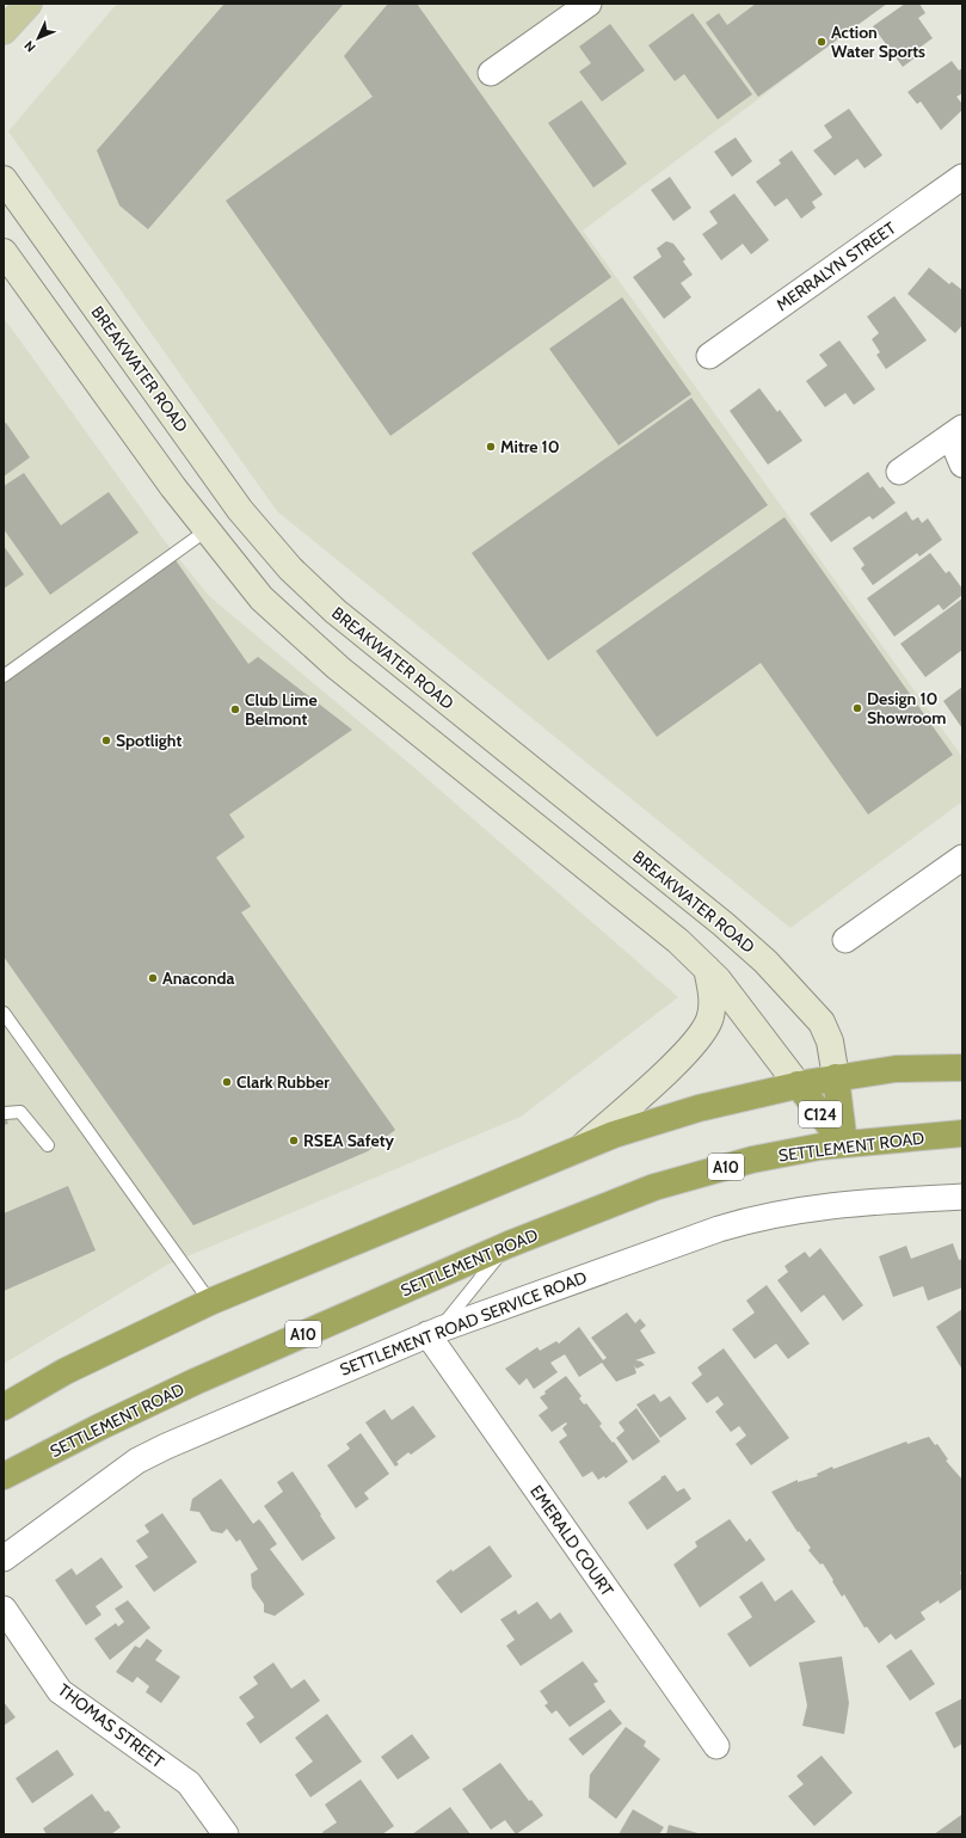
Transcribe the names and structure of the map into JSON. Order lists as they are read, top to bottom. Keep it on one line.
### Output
{"streets":{"highway":["C124","SETTLEMENT ROAD","A10"],"main road":["BREAKWATER ROAD"],"street":["MERRALYN STREET","SETTLEMENT ROAD SERVICE ROAD","EMERALD COURT","THOMAS STREET"]},"crossings":[["BREAKWATER ROAD","C124"],["C124","SETTLEMENT ROAD"],["SETTLEMENT ROAD SERVICE ROAD","EMERALD COURT"]],"places":["Action Water Sports","Mitre 10","Design 10 Showroom","Club Lime Belmont","Spotlight","Anaconda","Clark Rubber","RSEA Safety"],"north":"bottom left"}
